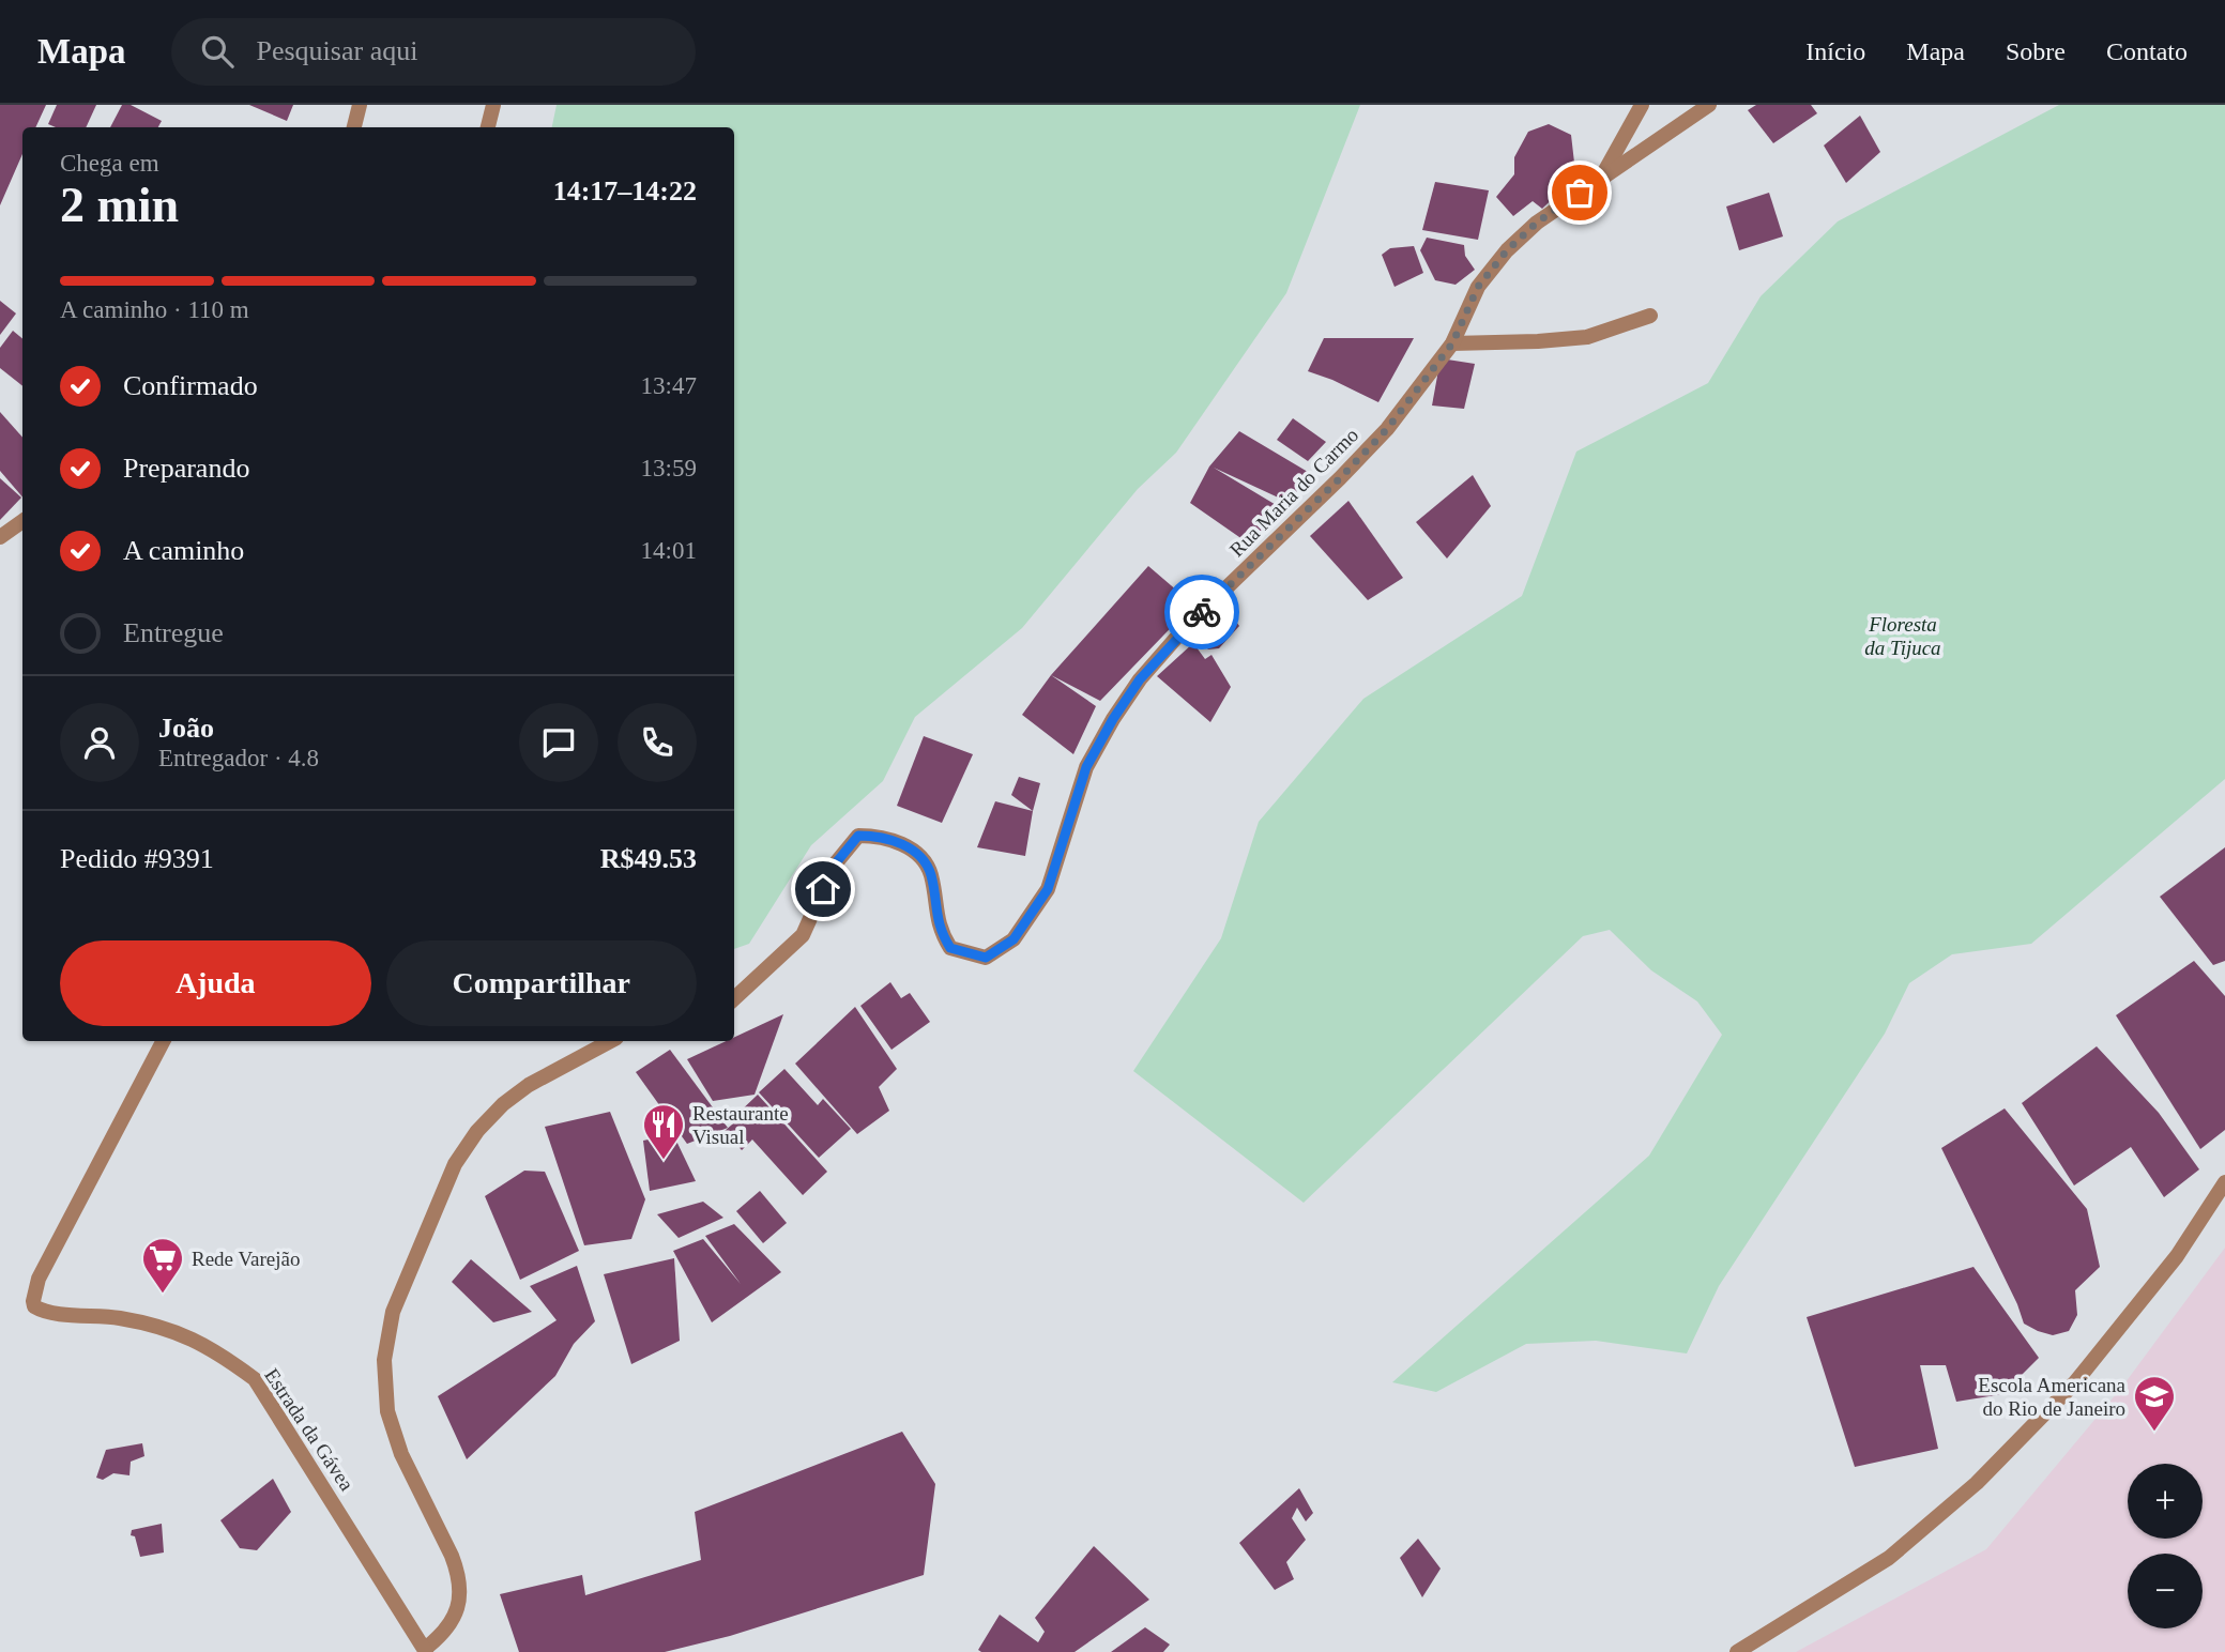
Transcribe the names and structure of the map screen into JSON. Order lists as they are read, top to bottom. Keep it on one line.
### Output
{"streets":{"street":["Rua Maria do Carmo","Estrada da Gávea"]},"parks":["Floresta da Tijuca"],"places":{"restaurant":["Restaurante Visual"],"supermarket":["Rede Varejão"],"school or university":["Escola Americana do Rio de Janeiro"]},"page":{"header":"Mapa","search":"Pesquisar aqui","nav":["Início","Mapa","Sobre","Contato"],"heading":["2 min","Chega em","14:17–14:22"],"panel":["João","Entregador · 4.8","Pedido #9391","R$49.53"],"bar":"A caminho · 110 m","list":[["Confirmado","13:47"],["Preparando","13:59"],["A caminho","14:01"],"Entregue"],"buttons":["Ajuda","Compartilhar"],"map_buttons":["+","−"]}}
